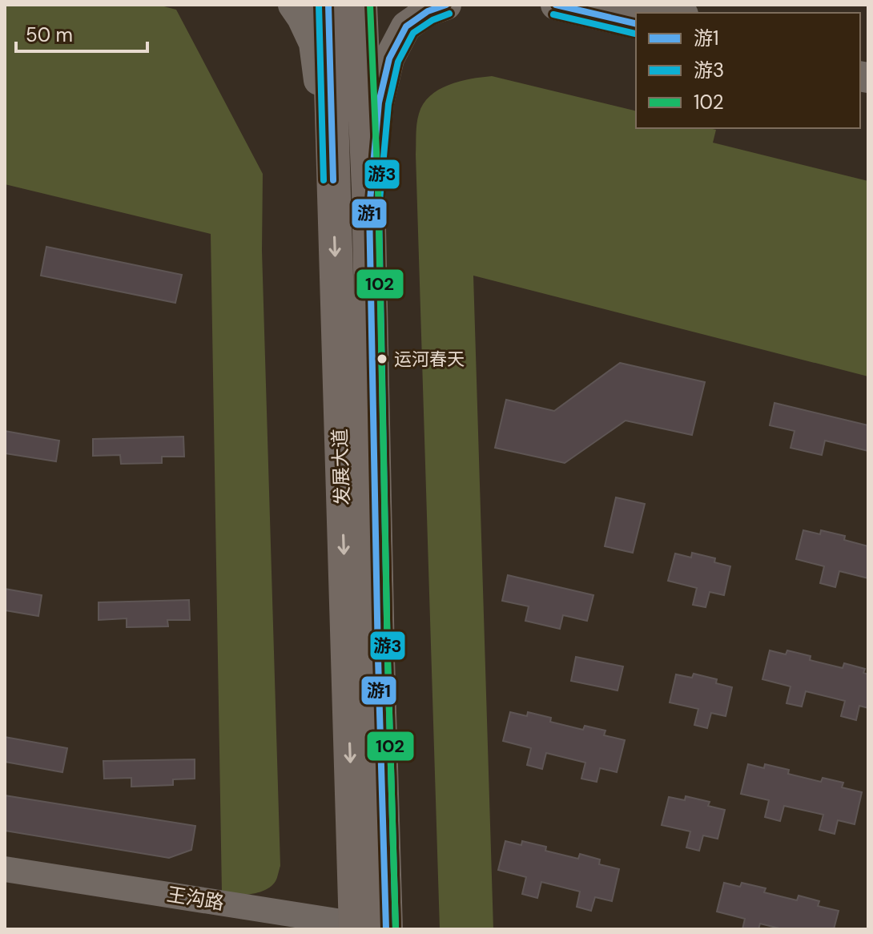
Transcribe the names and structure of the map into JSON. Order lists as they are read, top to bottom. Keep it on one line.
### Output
{"streets":{"main road":["发展大道"],"street":["王沟路"]},"crossings":[["发展大道","王沟路"]],"places":["运河春天"],"lines":["transit line 游1","transit line 游3","transit line 102"],"legend":["游1","游3","102"],"scale_bar":"50 m"}
